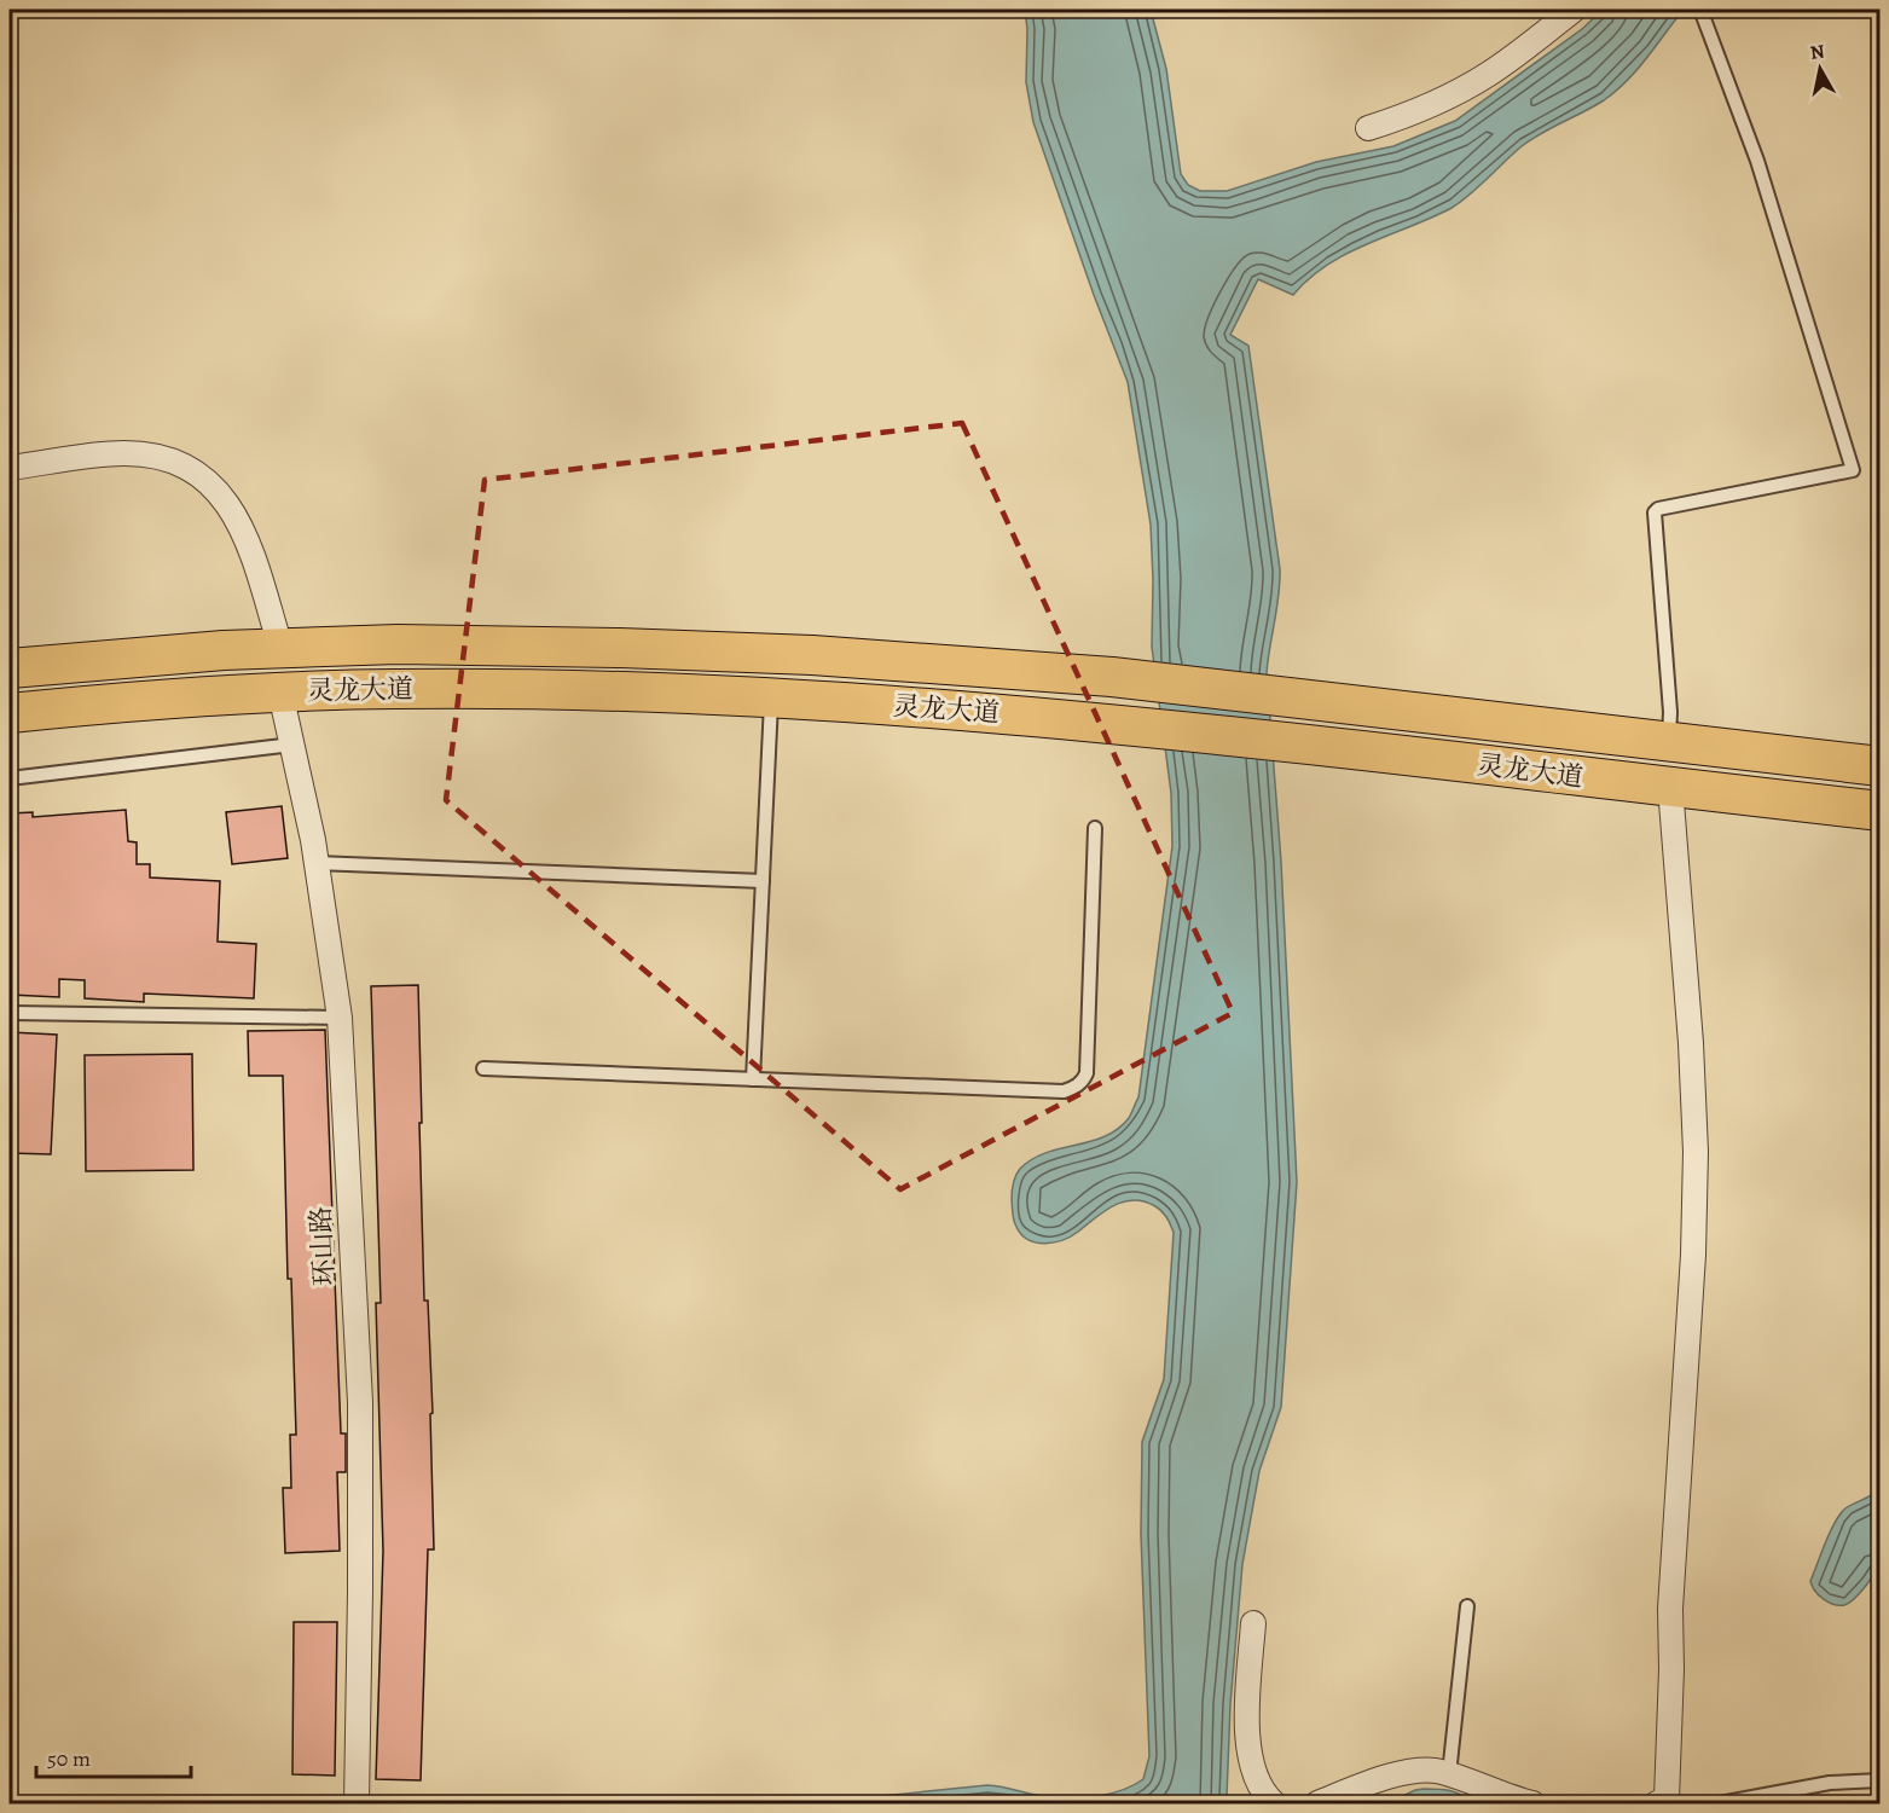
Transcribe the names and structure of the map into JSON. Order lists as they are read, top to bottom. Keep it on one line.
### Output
{"streets":{"main road":["灵龙大道"],"street":["环山路"]},"crossings":[["灵龙大道","环山路"]],"scale_bar":"50 m","north":"top"}
